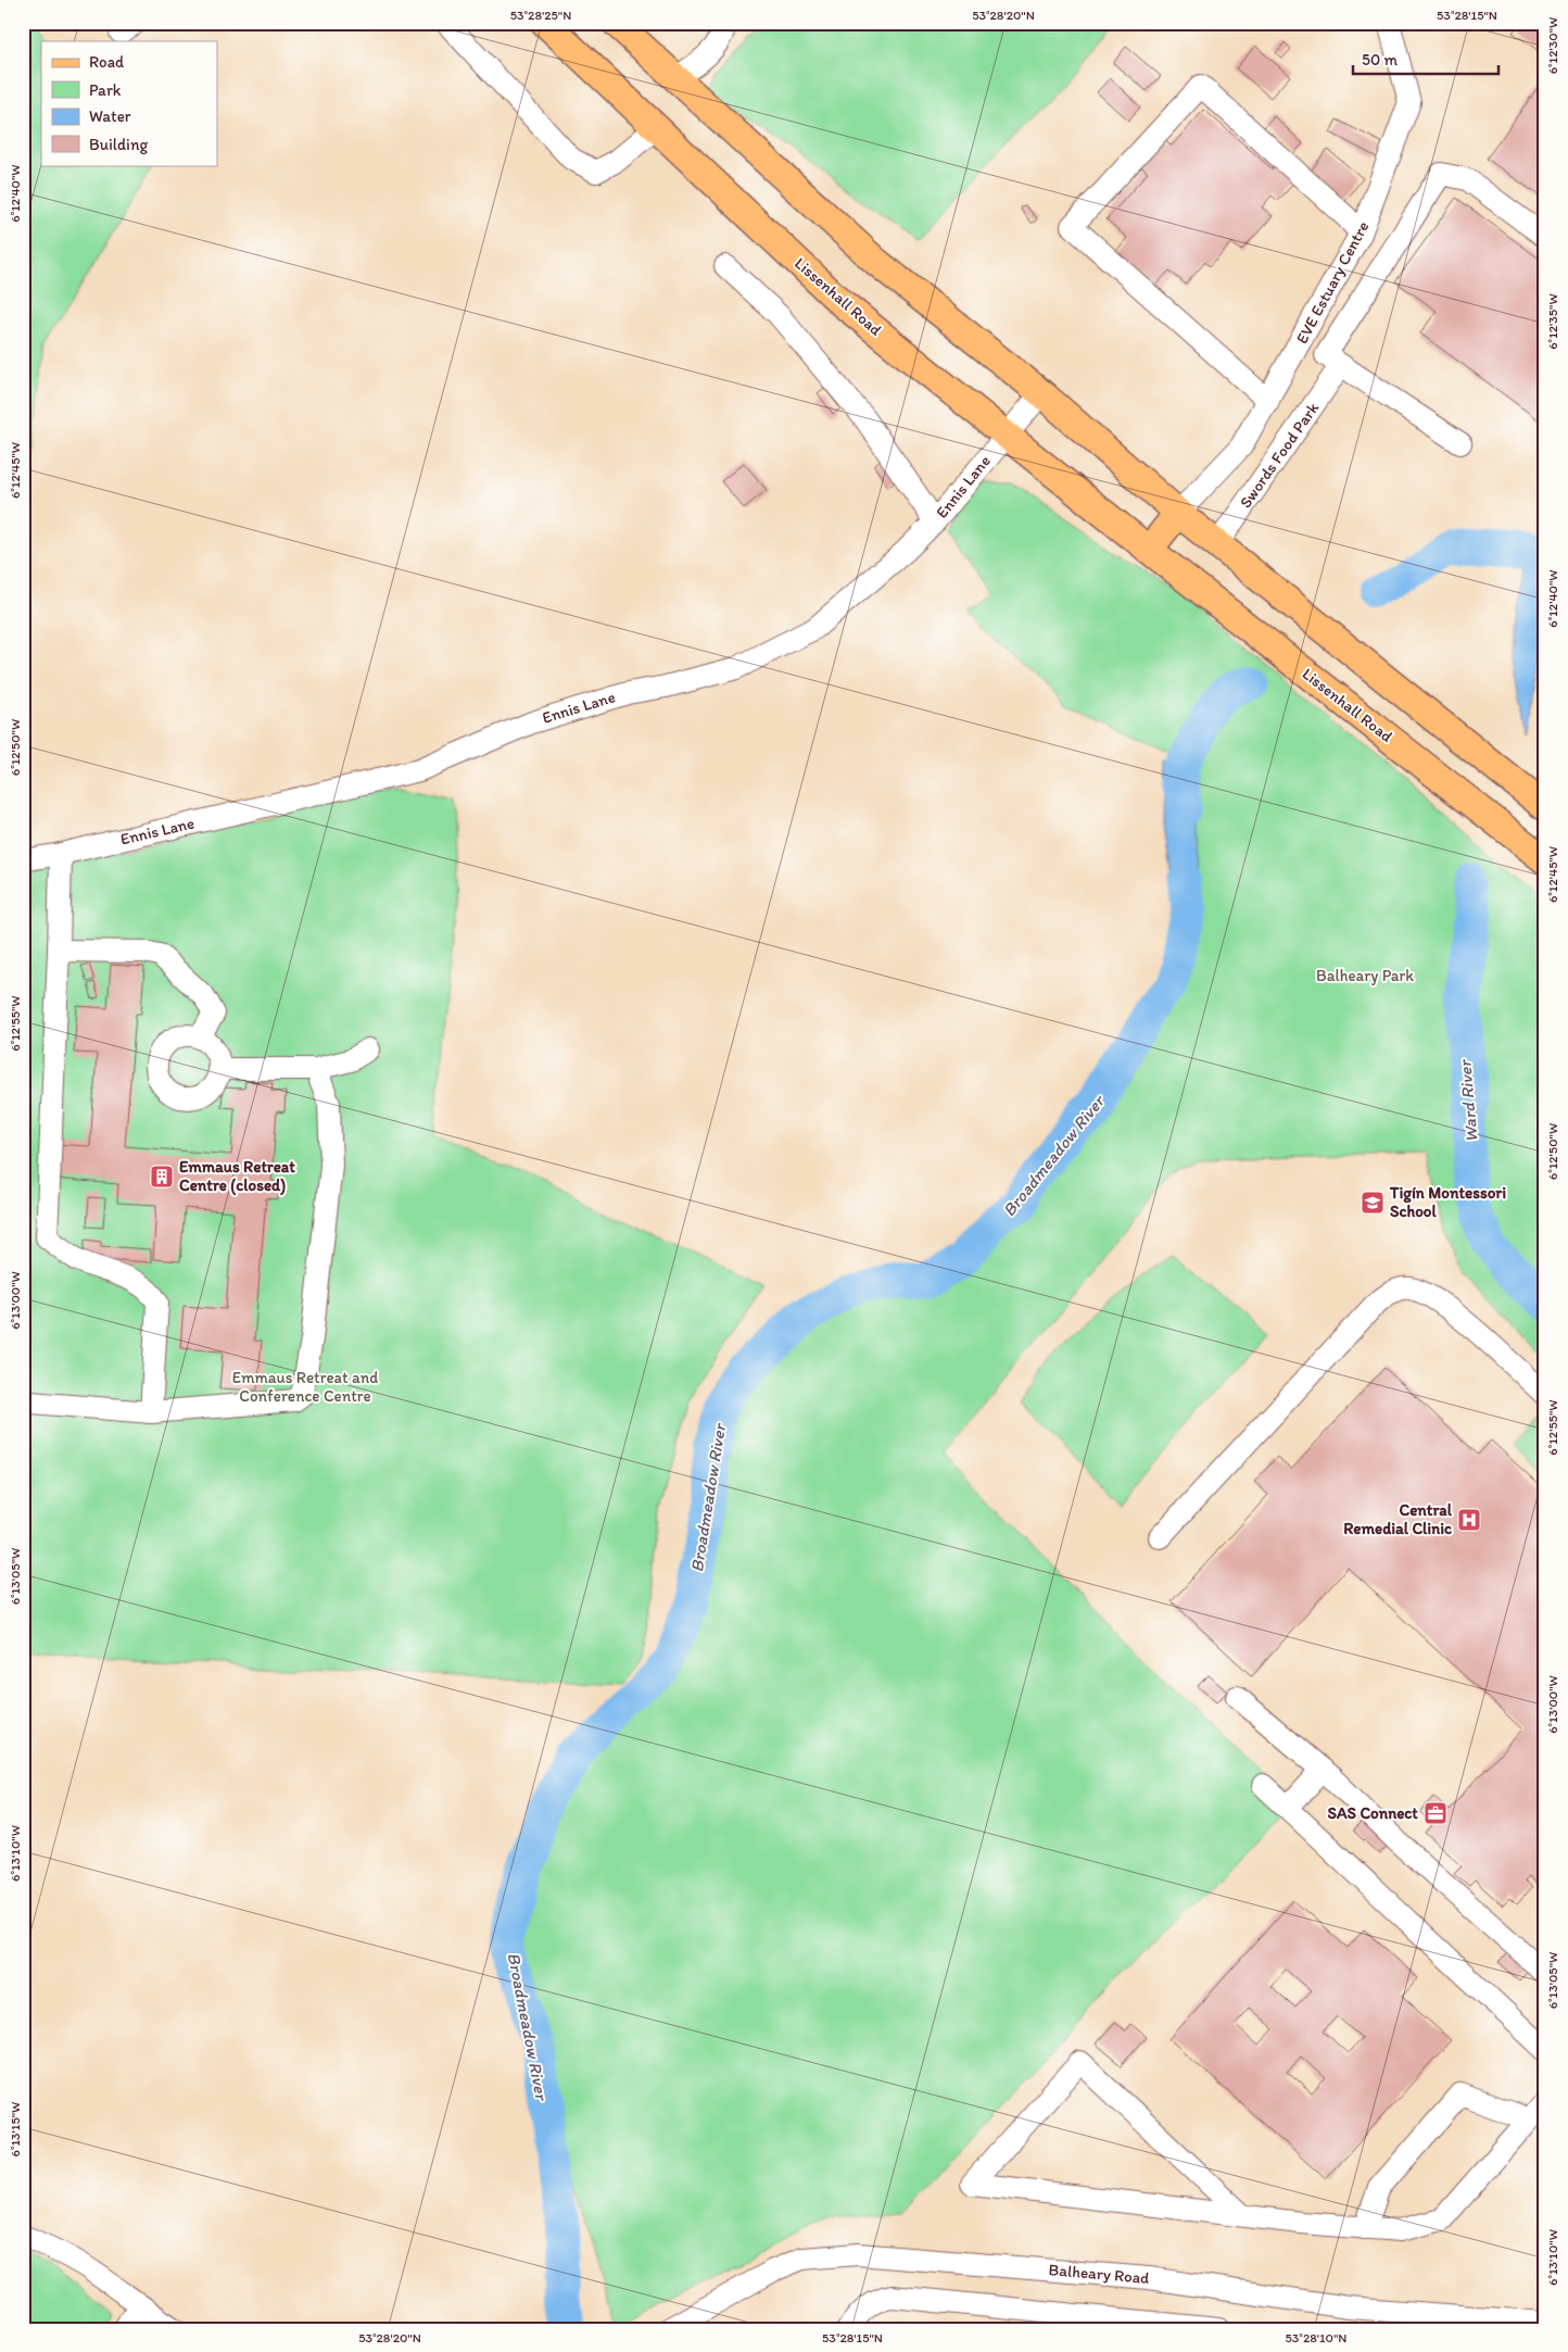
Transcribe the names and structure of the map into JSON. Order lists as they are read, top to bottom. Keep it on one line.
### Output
{"streets":{"main road":["Lissenhall Road"],"street":["EVE Estuary Centre","Swords Food Park","Ennis Lane","Balheary Road"]},"crossings":[["Lissenhall Road","Ennis Lane"]],"water":["Ward River","Broadmeadow River"],"parks":["Balheary Park","Emmaus Retreat and Conference Centre"],"places":{"building":["Emmaus Retreat Centre (closed)"],"school or university":["Tigín Montessori School"],"hospital":["Central Remedial Clinic"],"office":["SAS Connect"]},"legend":["Road","Park","Water","Building"],"scale_bar":"50 m","coordinates":["53°28'25\"N","53°28'20\"N","53°28'15\"N","6°12'30\"W","6°12'40\"W","6°12'35\"W","6°12'45\"W","6°12'50\"W","6°12'55\"W","6°13'00\"W","6°13'05\"W","6°13'10\"W","6°13'15\"W","53°28'10\"N"]}
